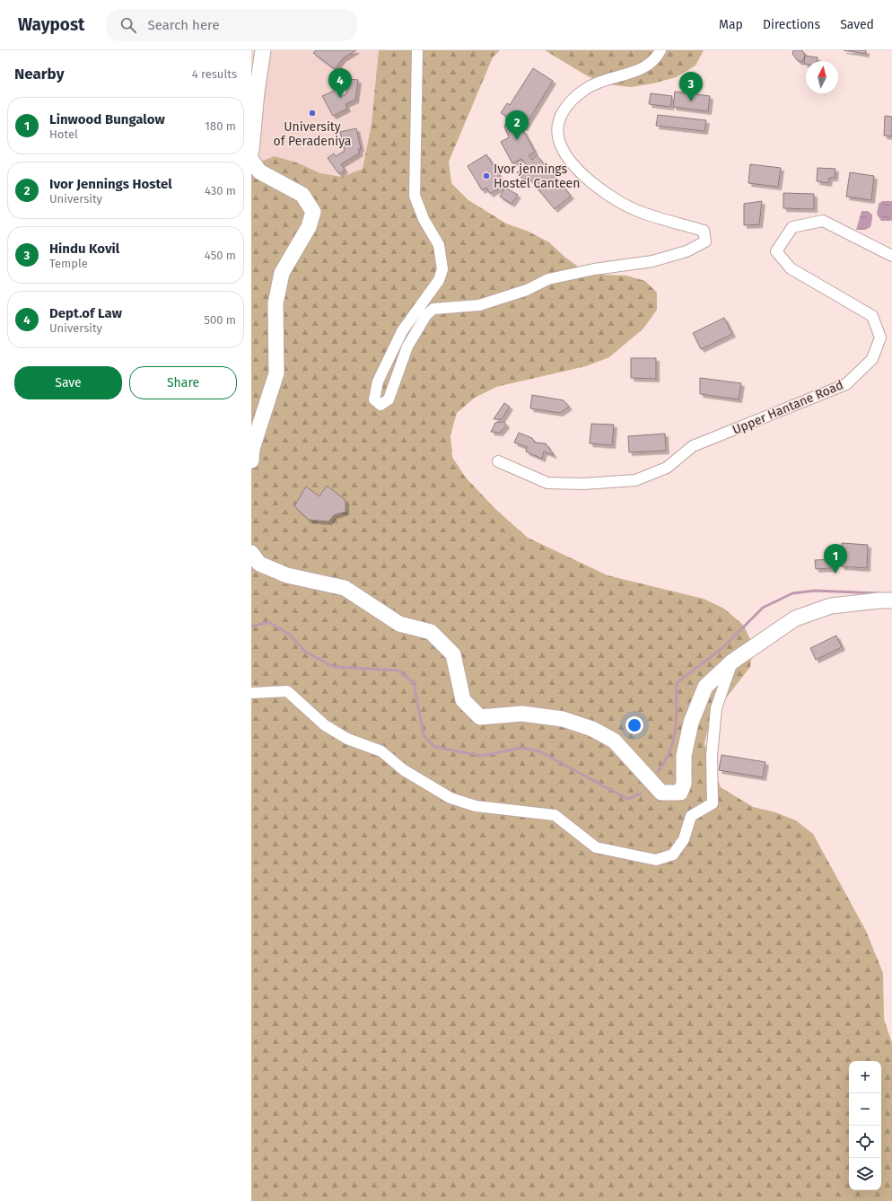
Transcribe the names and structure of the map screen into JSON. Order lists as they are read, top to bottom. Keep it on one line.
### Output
{"streets":{"street":["Upper Hantane Road"]},"places":["University of Peradeniya","Ivor jennings Hostel Canteen"],"north":"top","page":{"header":"Waypost","search":"Search here","nav":["Map","Directions","Saved"],"heading":["Nearby","4 results"],"pins":["4","3","2","1"],"list":[{"mark":"1","name":"Linwood Bungalow","note":"Hotel","value":"180 m"},{"mark":"2","name":"Ivor Jennings Hostel","note":"University","value":"430 m"},{"mark":"3","name":"Hindu Kovil","note":"Temple","value":"450 m"},{"mark":"4","name":"Dept.of Law","note":"University","value":"500 m"}],"buttons":["Save","Share"],"map_buttons":["+","−"]}}
